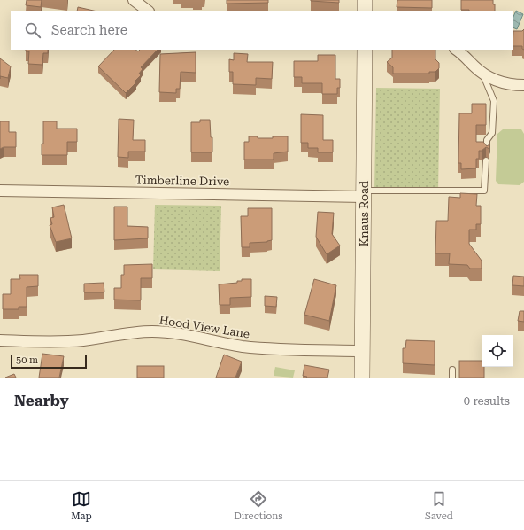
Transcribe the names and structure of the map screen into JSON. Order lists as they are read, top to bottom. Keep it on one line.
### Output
{"streets":{"street":["Timberline Drive","Knaus Road","Hood View Lane"]},"crossings":[["Timberline Drive","Knaus Road"],["Knaus Road","Hood View Lane"]],"scale_bar":"50 m","page":{"search":"Search here","scale":"50 m","heading":["Nearby","0 results"],"nav":["Map","Directions","Saved"]}}
